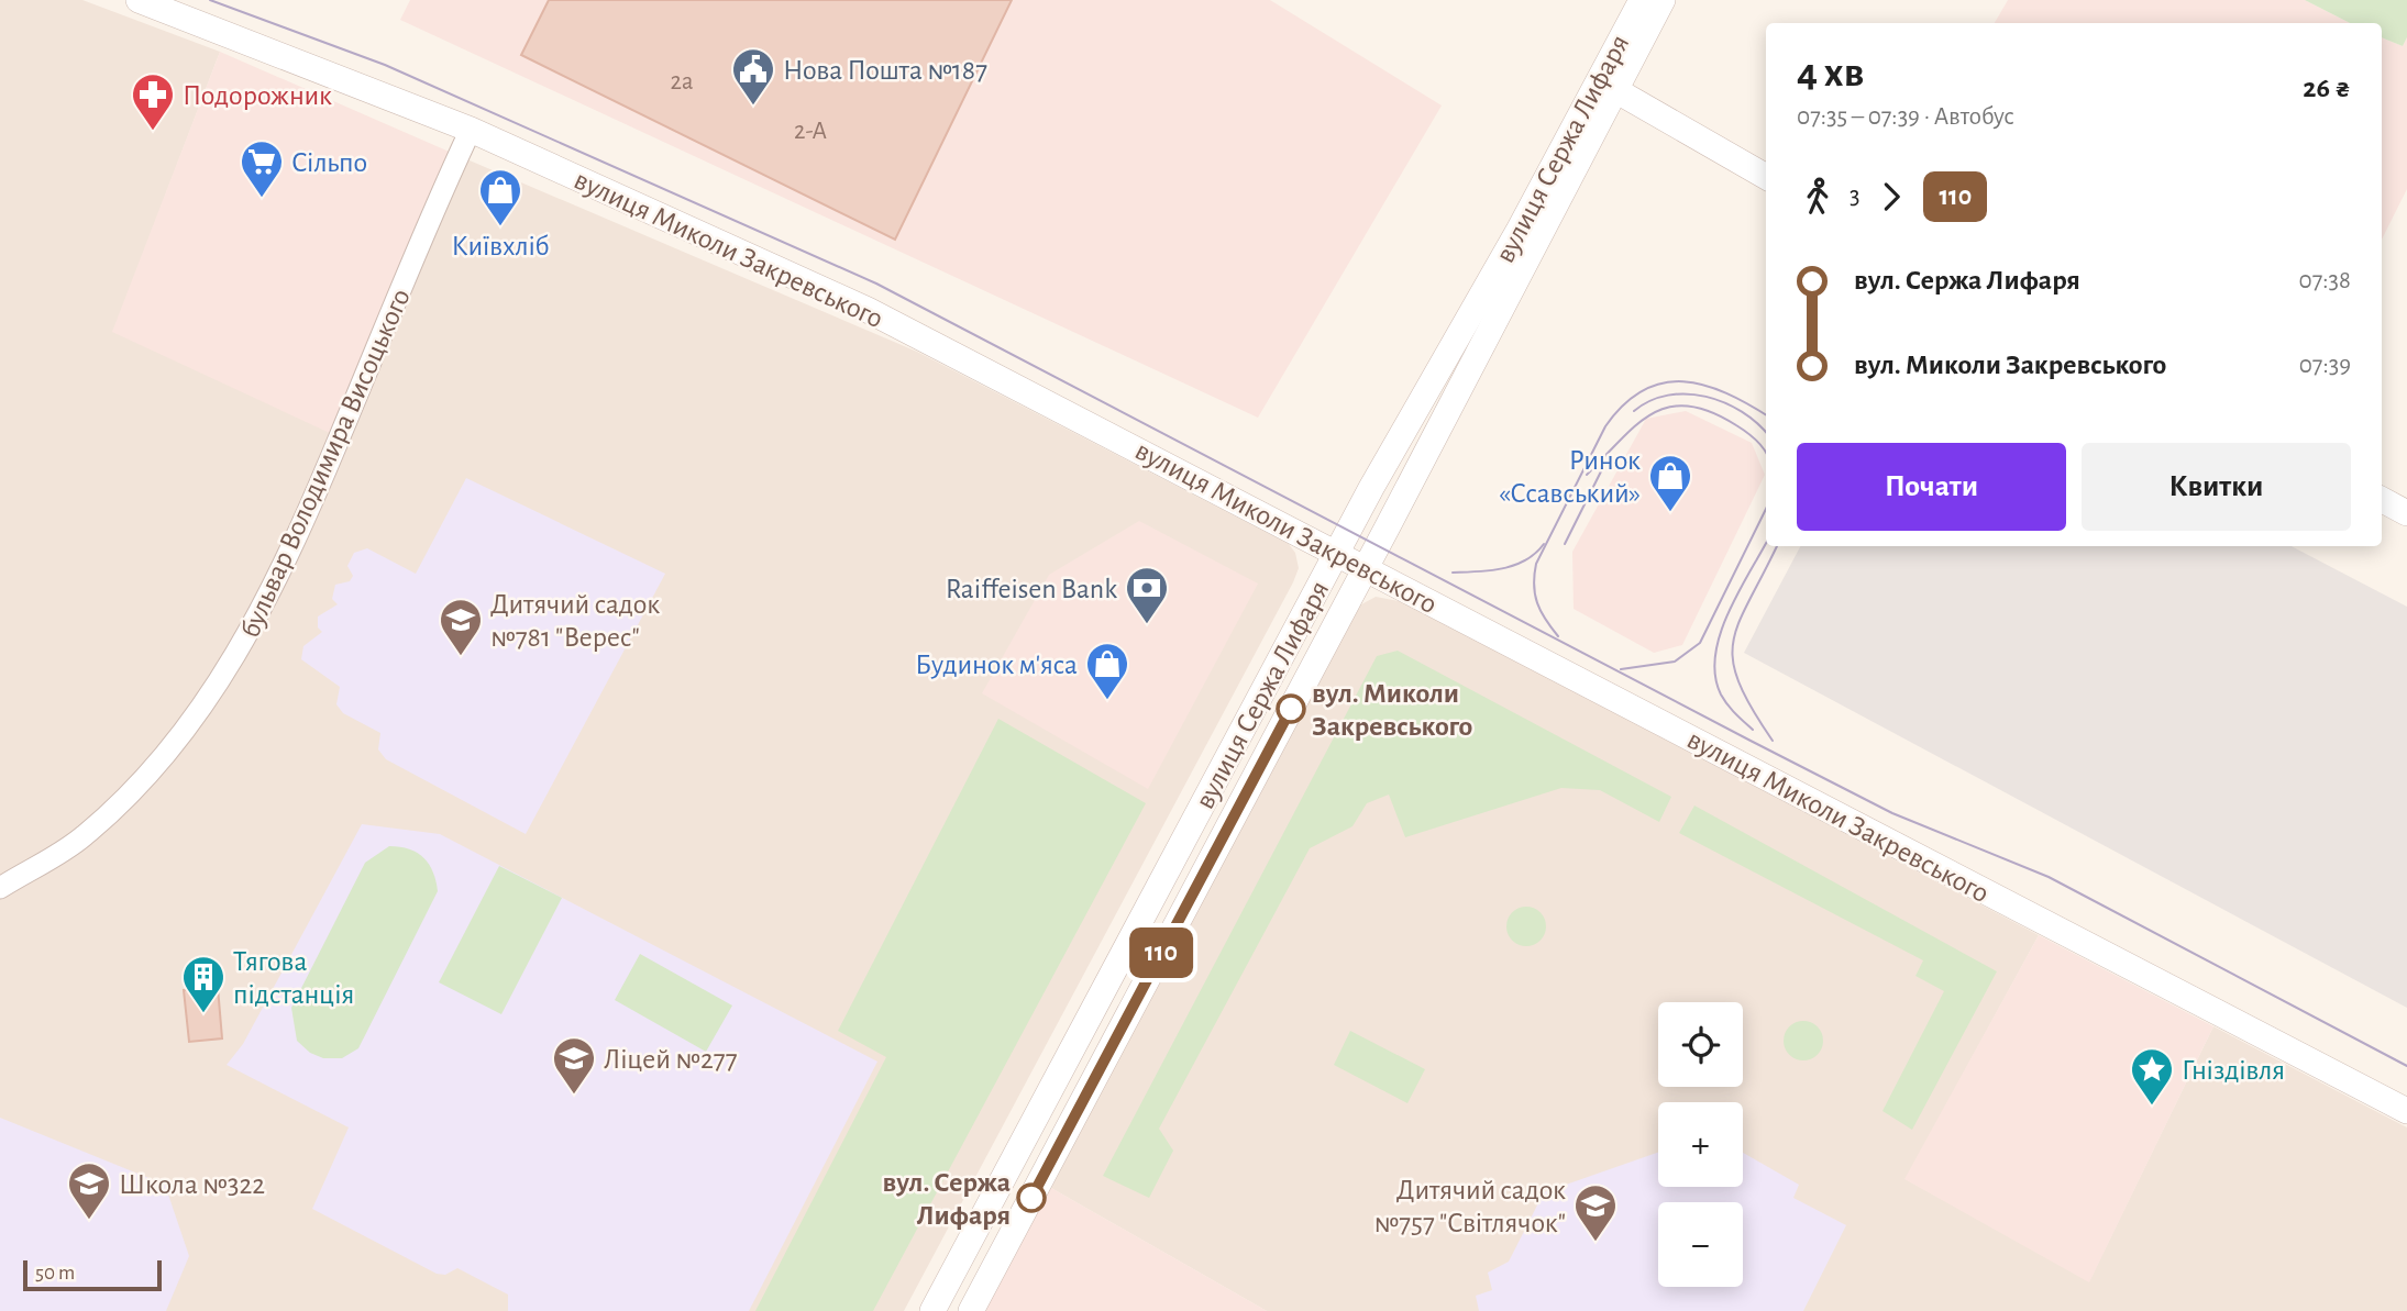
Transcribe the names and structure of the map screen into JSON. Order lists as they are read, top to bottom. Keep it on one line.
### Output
{"streets":{"street":["вулиця Сержа Лифаря","вулиця Миколи Закревського","бульвар Володимира Висоцького"]},"crossings":[["вулиця Сержа Лифаря","вулиця Миколи Закревського"],["вулиця Миколи Закревського","бульвар Володимира Висоцького"]],"places":{"public building":["Нова Пошта №187"],"pharmacy":["Подорожник"],"supermarket":["Сільпо"],"shop":["Київхліб","Ринок «Ссавський»","Будинок м'яса"],"bank":["Raiffeisen Bank"],"school or university":["Дитячий садок №781 \"Верес\"","Ліцей №277","Школа №322","Дитячий садок №757 \"Світлячок\""],"other":["вул. Миколи Закревського","вул. Сержа Лифаря"],"building":["Тягова пiдстанцiя"],"place":["Гніздівля"]},"lines":["bus line 110"],"house_numbers":["2а","2-А"],"scale_bar":"50 m","page":{"on_map":"110","heading":["4 хв","07:35 – 07:39 · Автобус","26 ₴"],"legs":["3","110"],"list":[{"name":"вул. Сержа Лифаря","value":"07:38"},{"name":"вул. Миколи Закревського","value":"07:39"}],"buttons":["Почати","Квитки"],"map_buttons":["+","−"],"scale":"50 m"}}
